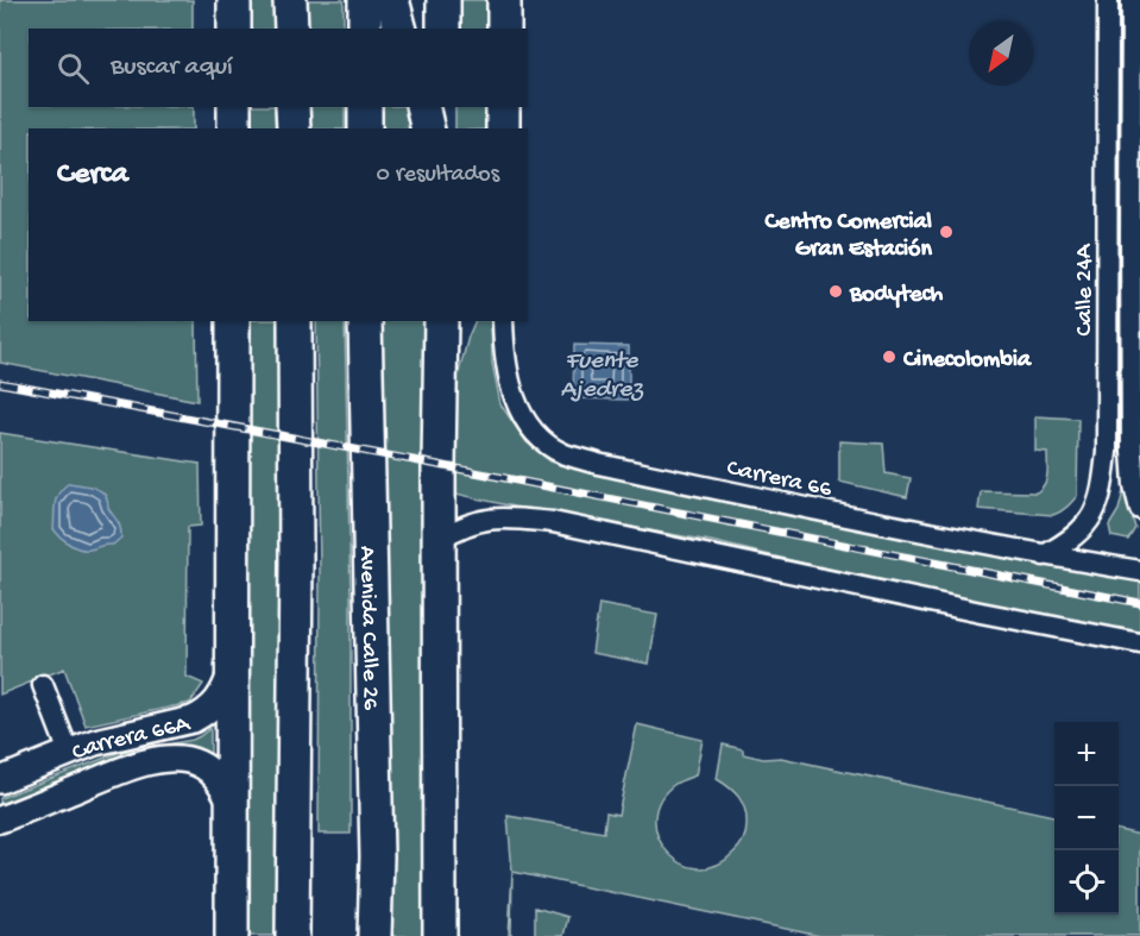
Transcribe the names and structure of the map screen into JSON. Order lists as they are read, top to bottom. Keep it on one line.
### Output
{"streets":{"main road":["Avenida Calle 26"],"street":["Calle 24A","Carrera 66","Carrera 66A"]},"crossings":[["Calle 24A","Carrera 66"]],"water":["Fuente Ajedrez"],"places":["Centro Comercial Gran Estación","Bodytech","Cinecolombia"],"north":"bottom left","page":{"search":"Buscar aquí","heading":["Cerca","0 resultados"],"map_buttons":["+","−"]}}
